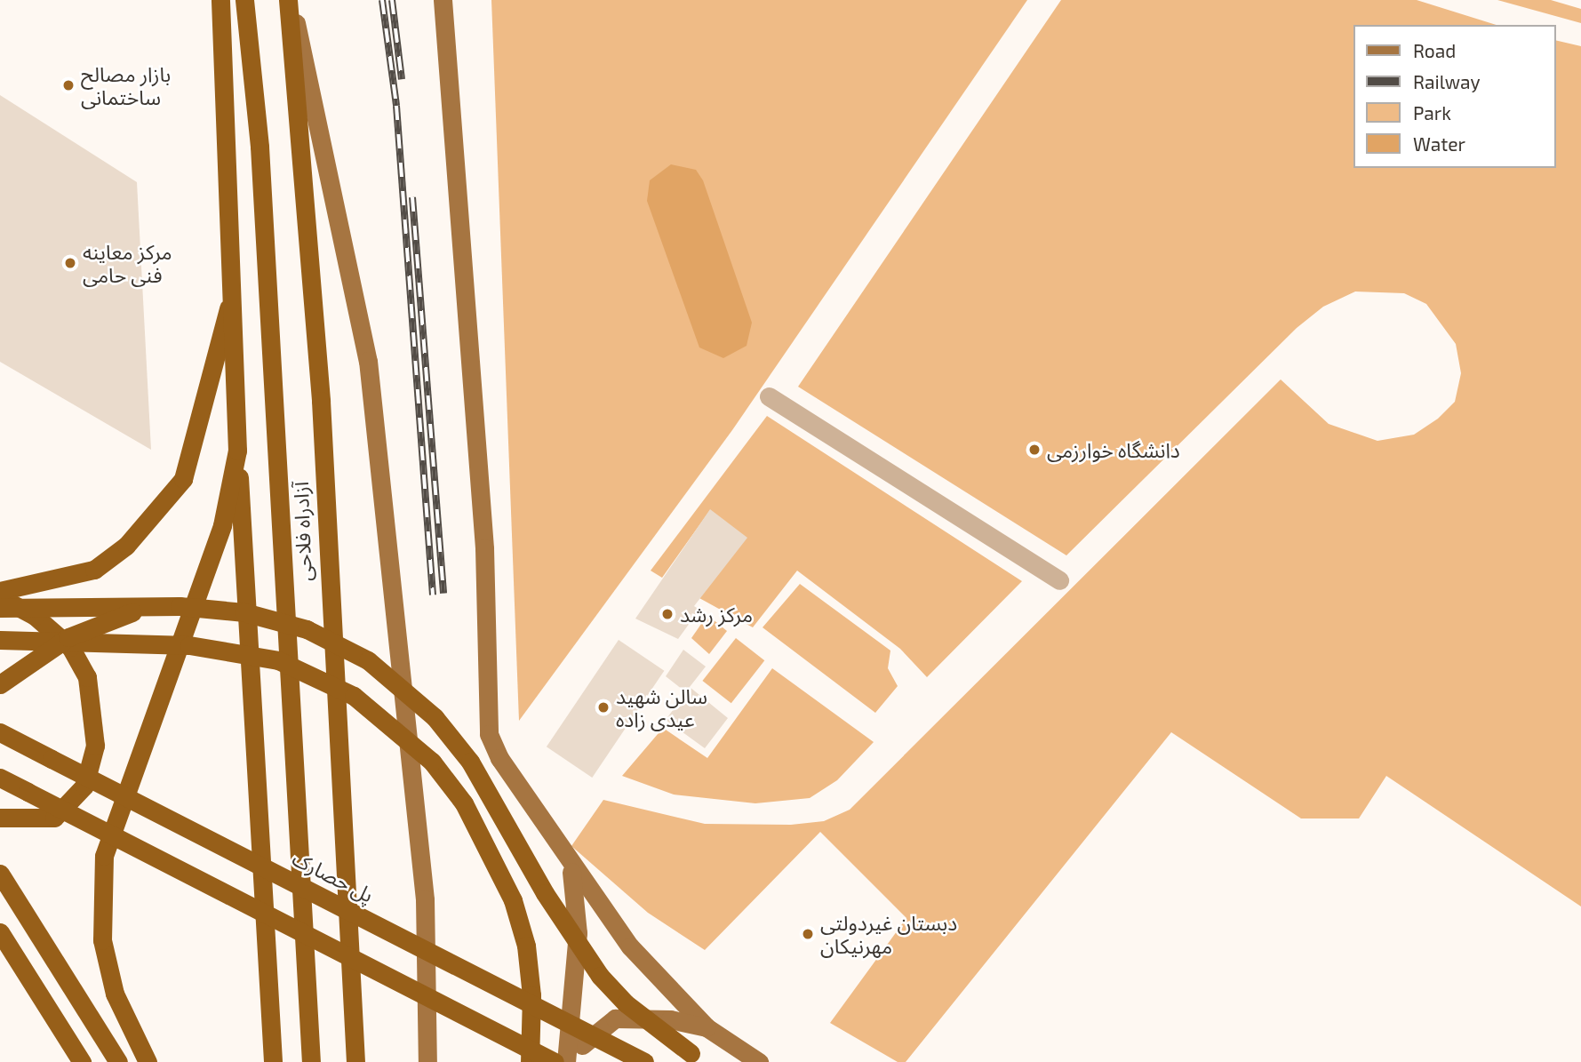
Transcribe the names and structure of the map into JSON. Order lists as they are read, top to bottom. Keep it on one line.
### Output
{"streets":{"highway":["آزادراه فلاحی","پل حصارک"]},"places":["بازار مصالح ساختمانی","مرکز معاینه فنی حامی","دانشگاه خوارزمی","مرکز رشد","سالن شهید عیدی زاده","دبستان غیردولتی مهرنیکان"],"legend":["Road","Railway","Park","Water"]}
